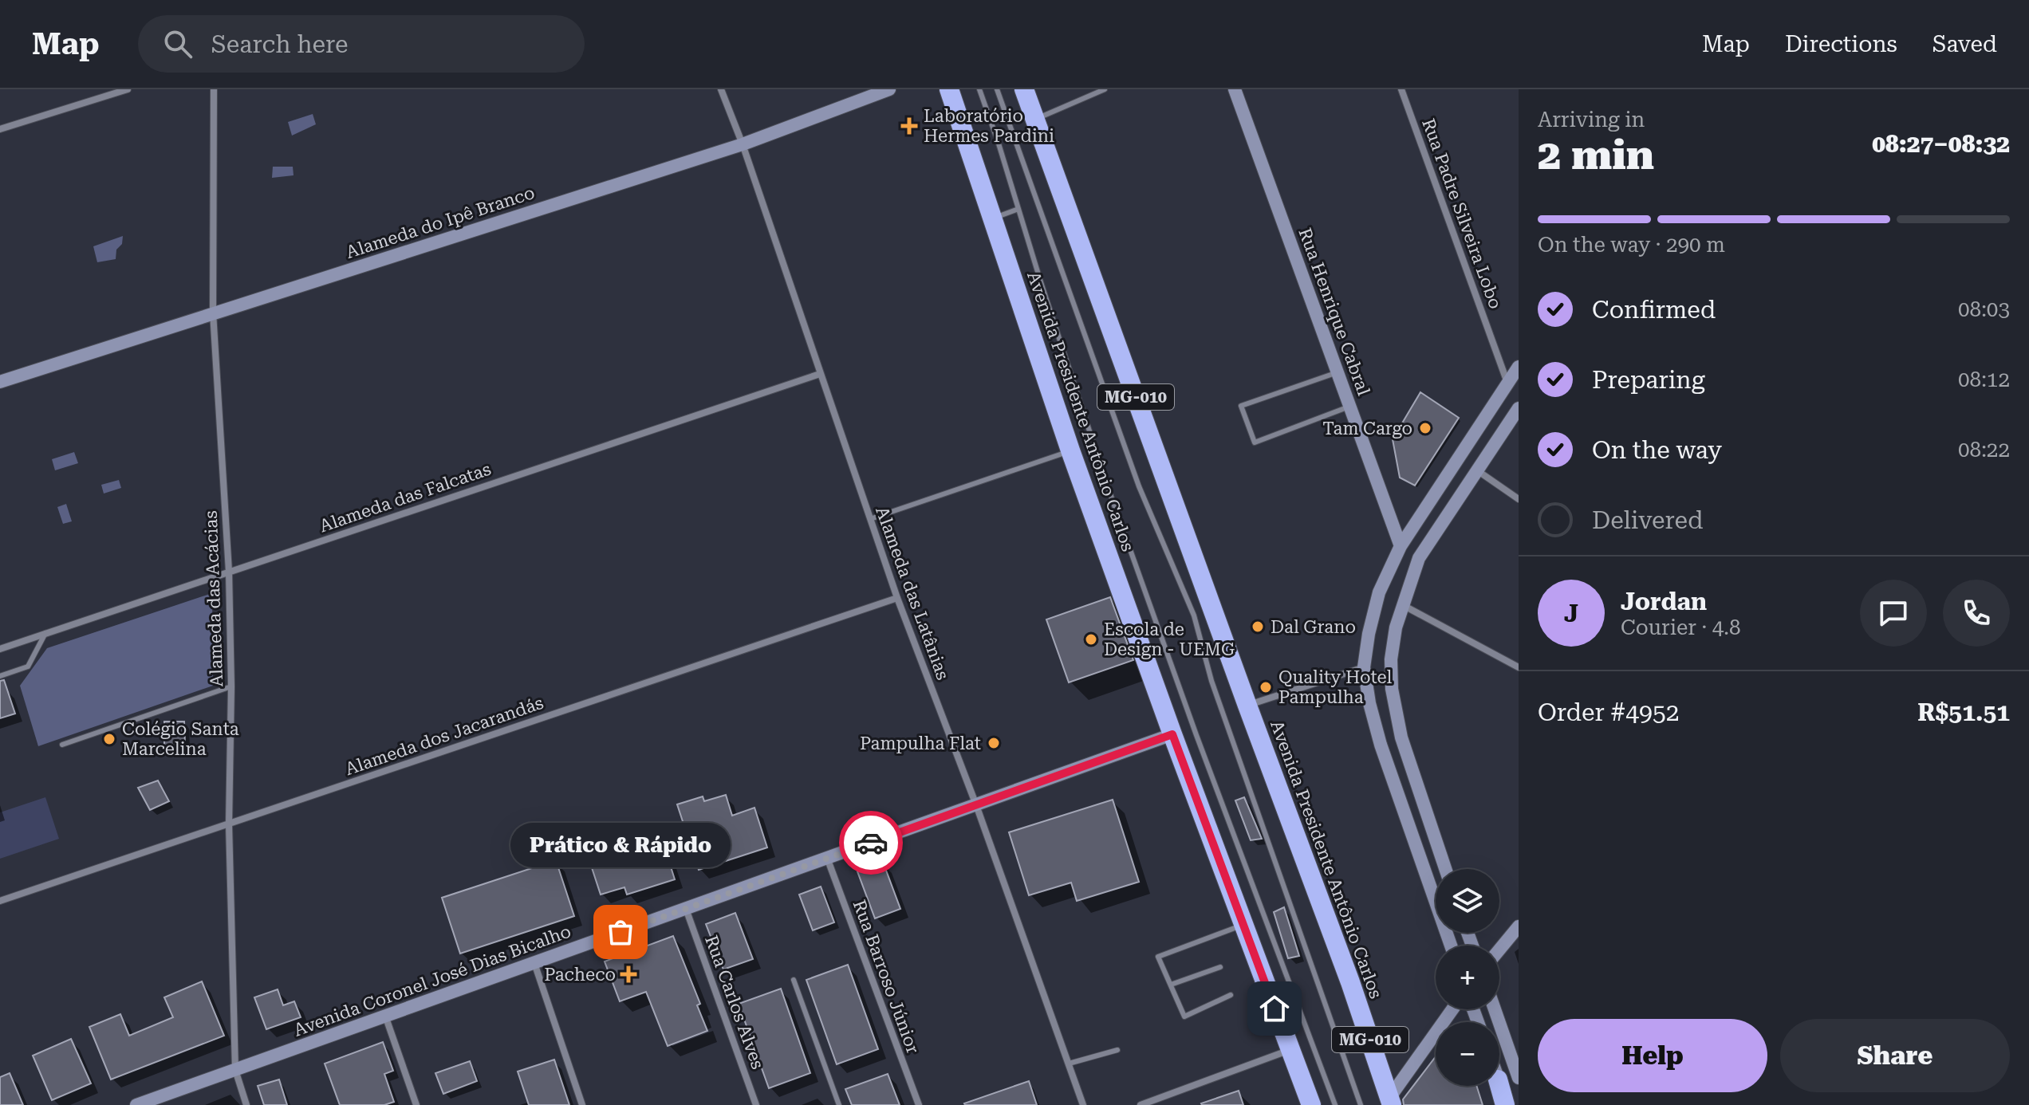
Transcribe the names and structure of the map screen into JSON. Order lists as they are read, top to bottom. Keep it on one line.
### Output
{"streets":{"highway":["MG-010","Avenida Presidente Antônio Carlos"],"street":["Rua Padre Silveira Lobo","Alameda do Ipê Branco","Rua Henrique Cabral","Alameda das Falcatas","Alameda das Latânias","Alameda das Acácias","Alameda dos Jacarandás","Rua Barroso Júnior","Avenida Coronel José Dias Bicalho","Rua Carlos Alves"]},"crossings":[["Alameda do Ipê Branco","Alameda das Latânias"],["Alameda do Ipê Branco","Alameda das Acácias"],["Avenida Presidente Antônio Carlos","Avenida Coronel José Dias Bicalho"],["Alameda das Falcatas","Alameda das Latânias"],["Alameda das Falcatas","Alameda das Acácias"],["Alameda das Latânias","Alameda dos Jacarandás"],["Alameda das Latânias","Avenida Coronel José Dias Bicalho"],["Alameda das Acácias","Alameda dos Jacarandás"],["Alameda das Acácias","Avenida Coronel José Dias Bicalho"],["Rua Barroso Júnior","Avenida Coronel José Dias Bicalho"],["Avenida Coronel José Dias Bicalho","Rua Carlos Alves"]],"places":{"health":["Laboratório Hermes Pardini","Pacheco"],"other":["Tam Cargo","Dal Grano","Escola de Design - UEMG","Quality Hotel Pampulha","Colégio Santa Marcelina","Pampulha Flat","Prático & Rápido"]},"page":{"header":"Map","search":"Search here","nav":["Map","Directions","Saved"],"heading":["2 min","Arriving in","08:27–08:32"],"panel":["Jordan","Courier · 4.8","Order #4952","R$51.51"],"bar":"On the way · 290 m","list":[["Confirmed","08:03"],["Preparing","08:12"],["On the way","08:22"],"Delivered"],"round":"J","bubble":"Prático & Rápido","map_buttons":["+","−"],"buttons":["Help","Share"]}}
